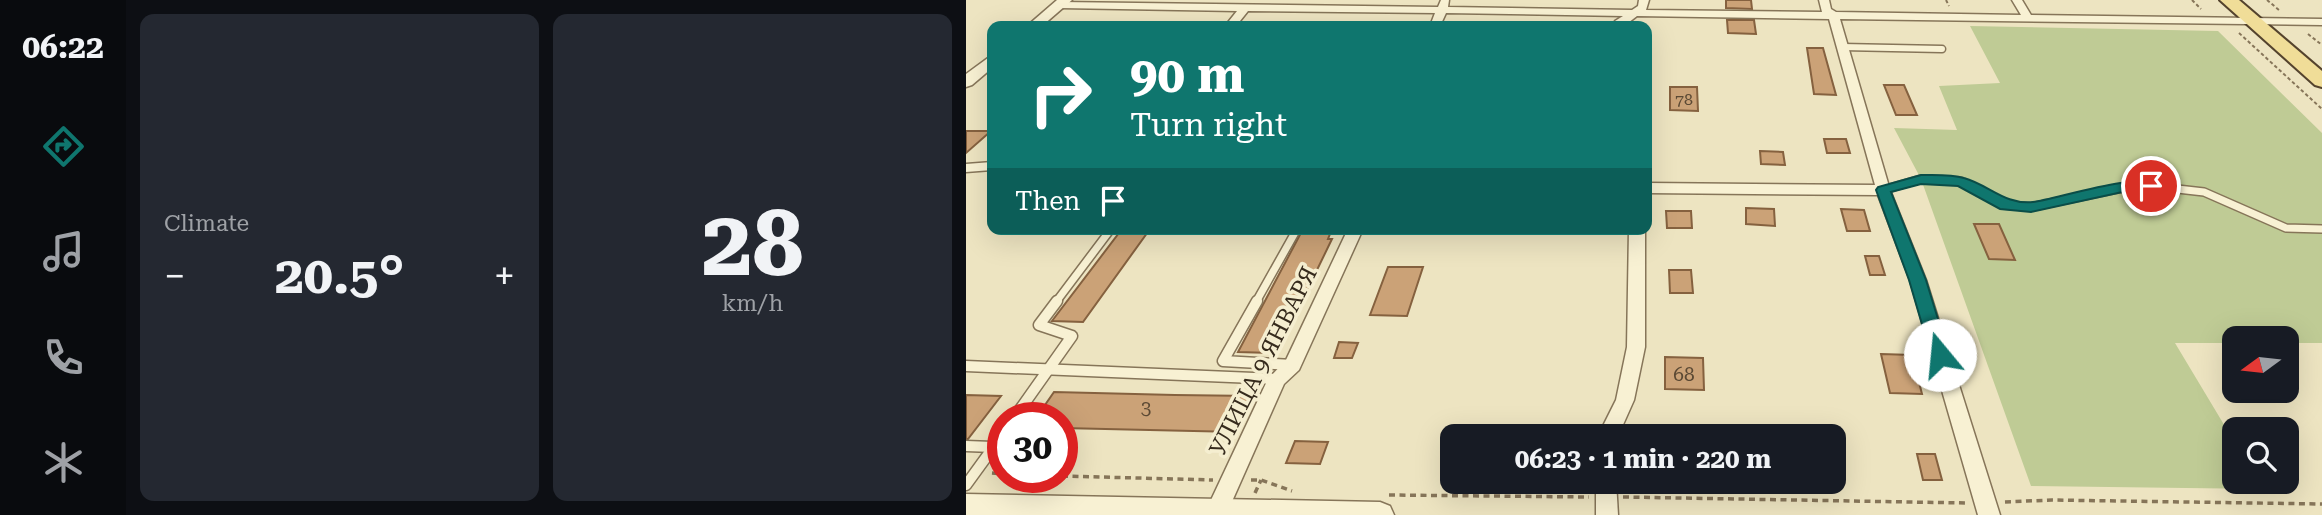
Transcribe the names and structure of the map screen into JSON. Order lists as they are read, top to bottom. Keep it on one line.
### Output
{"streets":{"street":["УЛИЦА 9 ЯНВАРЯ"]},"house_numbers":["78","68","3"],"north":"left","page":{"tabs":"06:22","tile":["Climate",["28","km/h"]],"turn":["90 m","Turn right"],"then":"Then","heat":["−","20.5°","+"],"limit":"30","trip":"06:23 · 1 min · 220 m"}}
